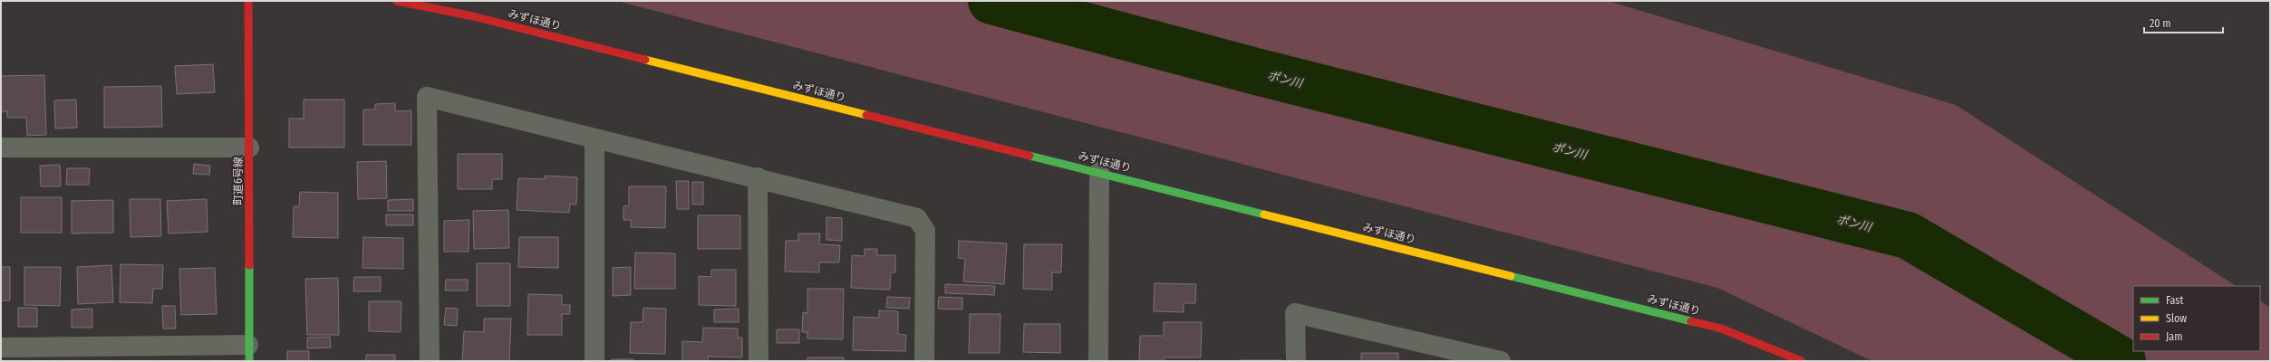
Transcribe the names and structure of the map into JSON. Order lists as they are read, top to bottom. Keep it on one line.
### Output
{"streets":{"street":["みずほ通り","町道6号線"]},"water":["ポン川"],"legend":["Fast","Slow","Jam"],"scale_bar":"20 m"}
